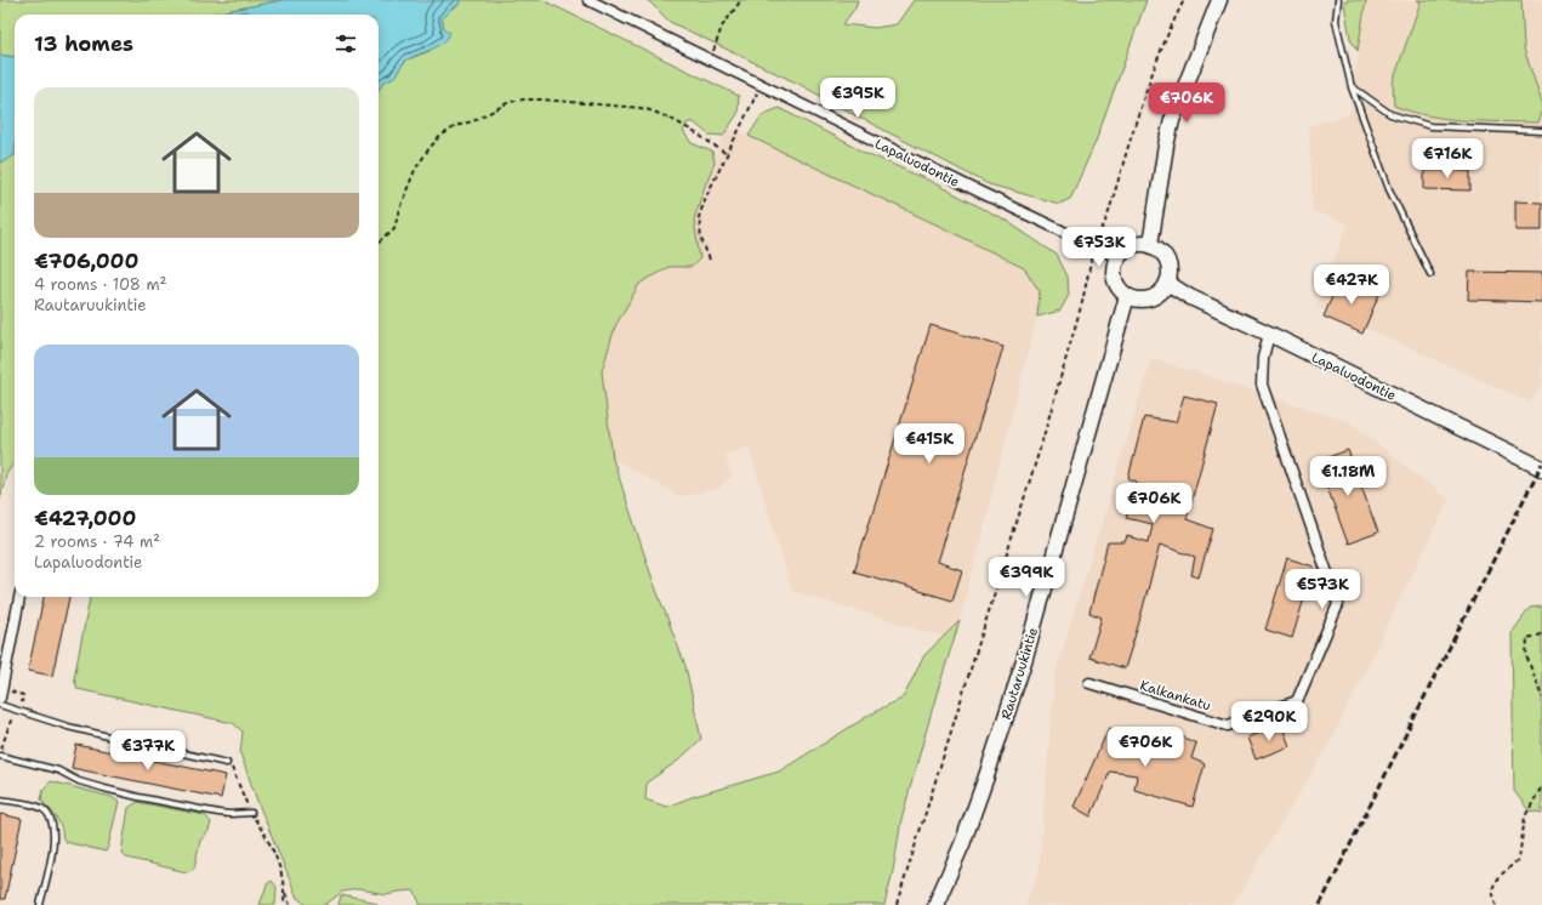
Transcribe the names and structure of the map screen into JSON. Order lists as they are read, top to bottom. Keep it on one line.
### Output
{"streets":{"main road":["Lapaluodontie","Rautaruukintie"],"street":["Kalkankatu"]},"crossings":[["Lapaluodontie","Rautaruukintie"],["Lapaluodontie","Kalkankatu"]],"page":{"heading":"13 homes","list":[{"name":"€706,000","note":"4 rooms · 108 m² · Rautaruukintie"},{"name":"€427,000","note":"2 rooms · 74 m² · Lapaluodontie"}],"price":["€395K","€706K","€716K","€753K","€427K","€415K","€1.18M","€706K","€399K","€573K","€290K","€706K","€377K"]}}
